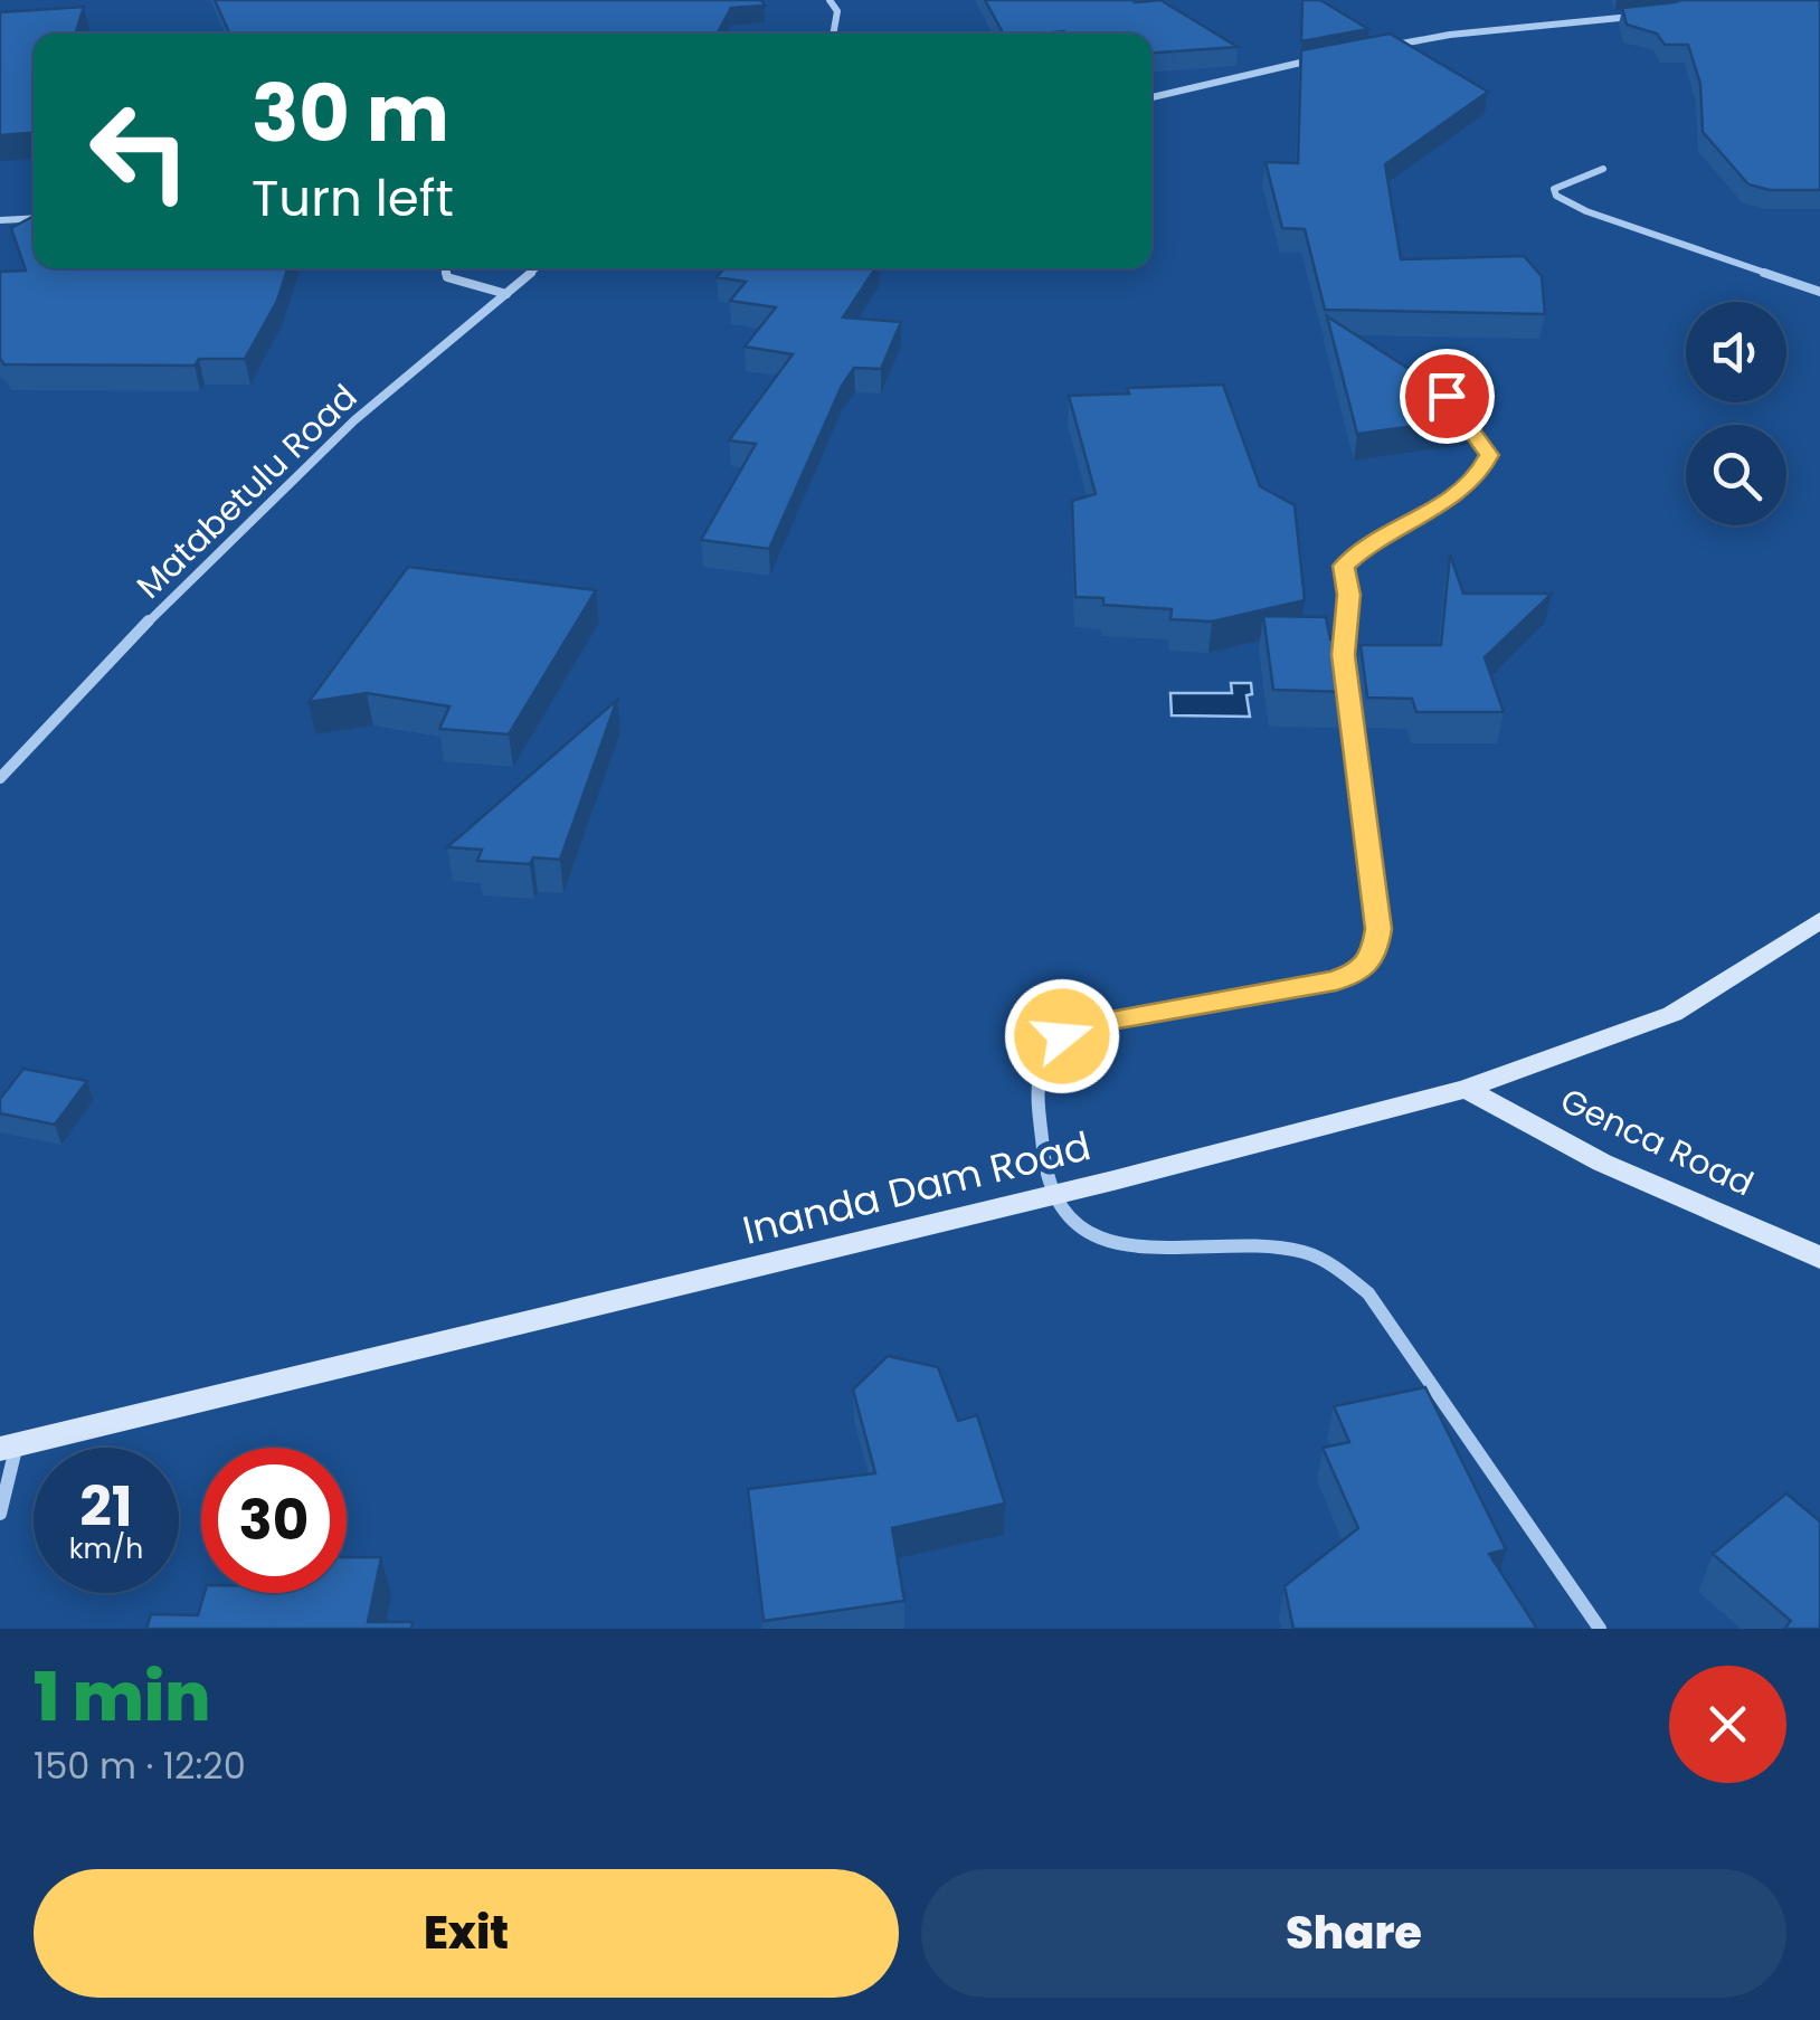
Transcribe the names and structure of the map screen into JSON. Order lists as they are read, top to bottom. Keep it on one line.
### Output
{"streets":{"street":["Matabetulu Road","Genca Road","Inanda Dam Road"]},"crossings":[["Genca Road","Inanda Dam Road"]],"page":{"turn":["30 m","Turn left"],"speed":"21 km/h","limit":"30","heading":["1 min","150 m · 12:20"],"buttons":["Exit","Share"]}}
